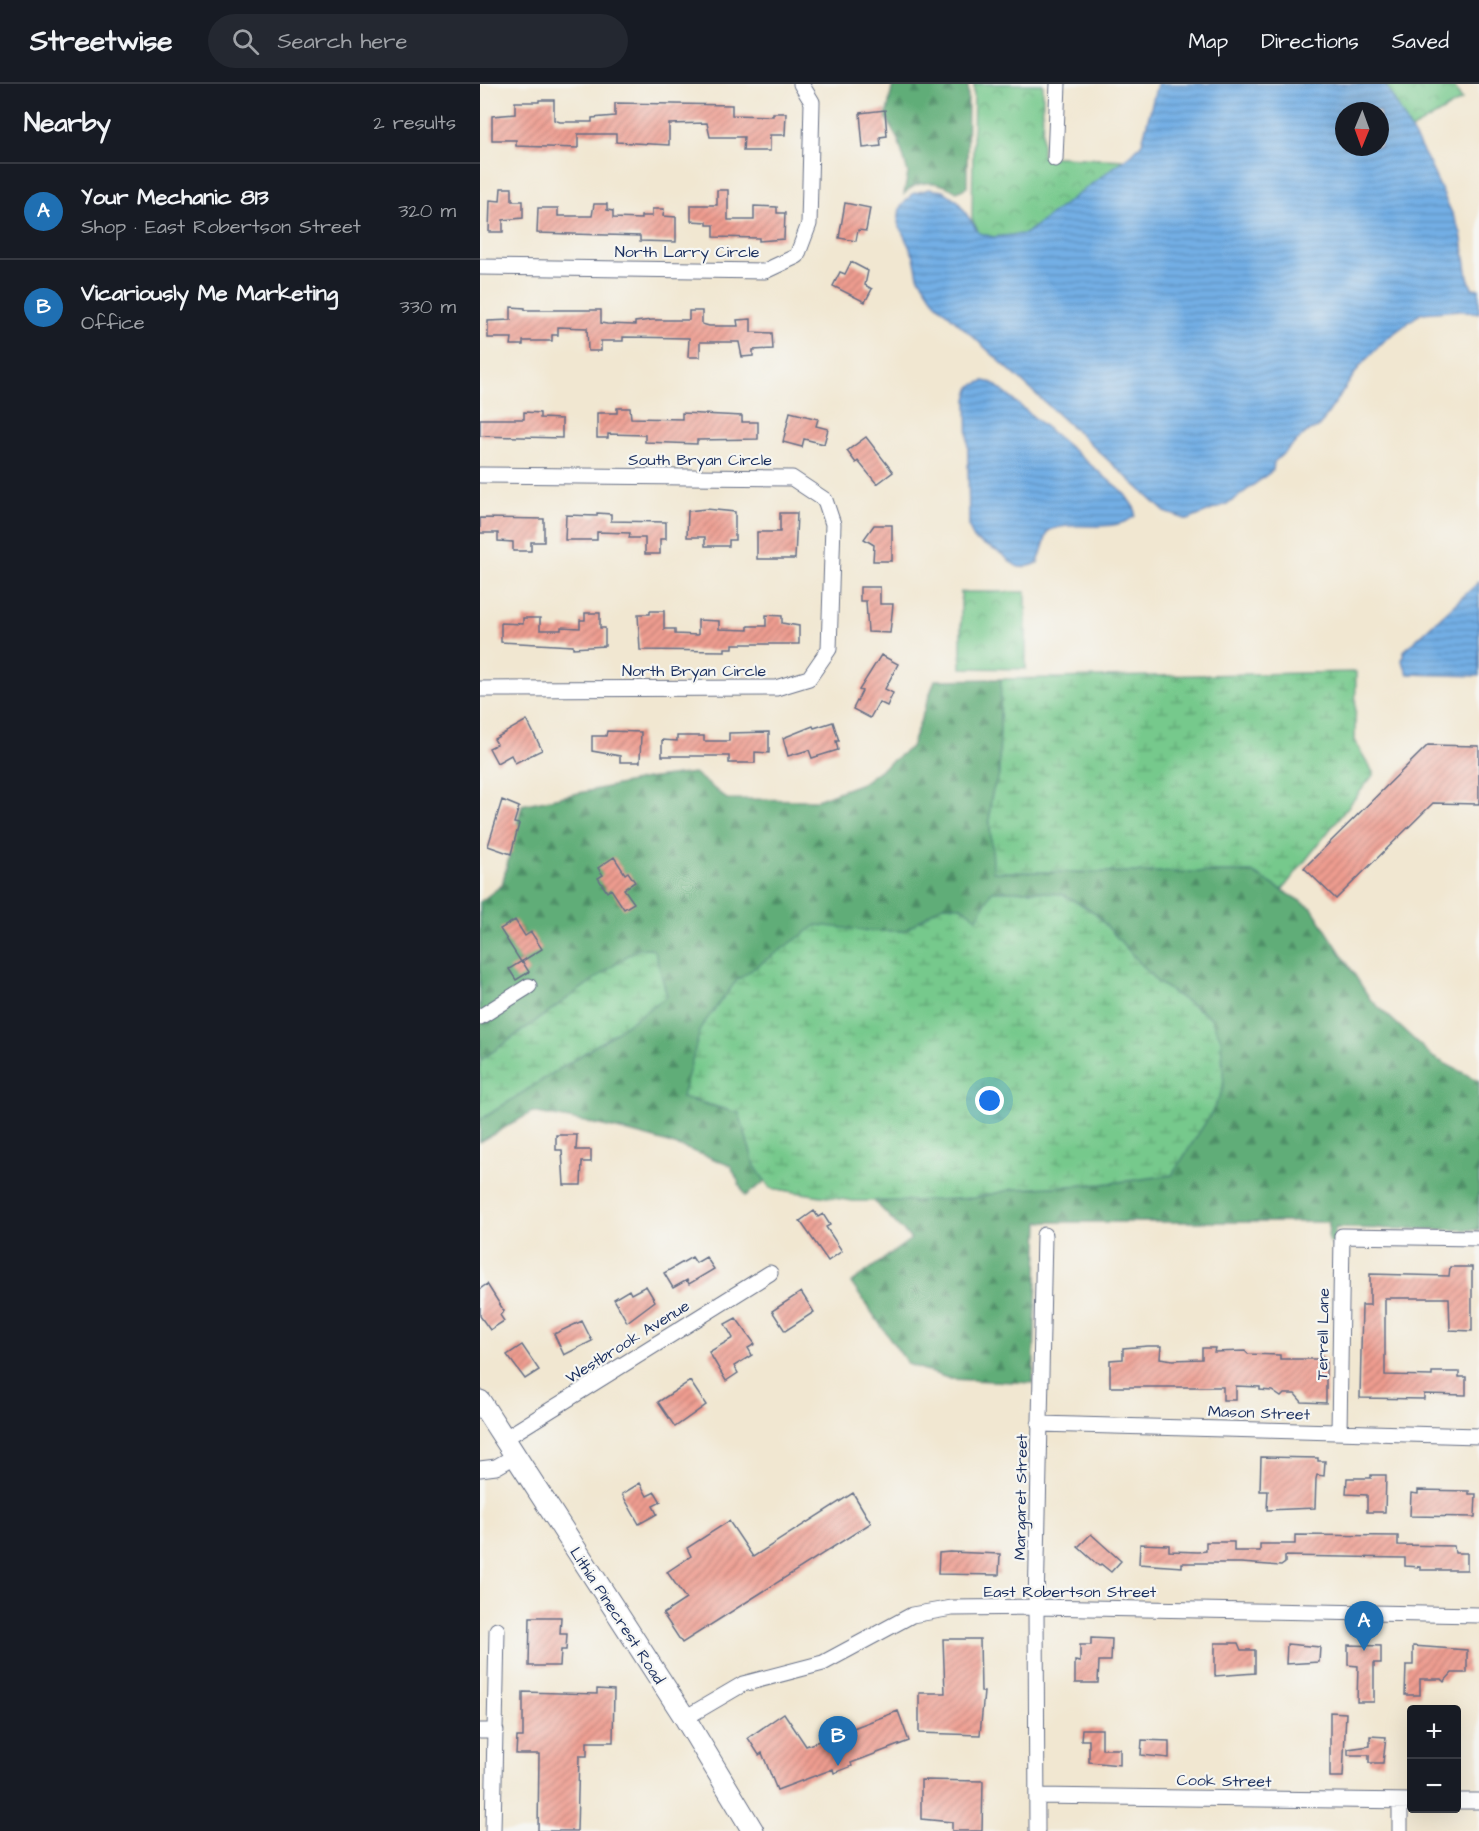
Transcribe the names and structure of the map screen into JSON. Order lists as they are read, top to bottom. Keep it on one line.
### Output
{"streets":{"main road":["Lithia Pinecrest Road"],"street":["North Larry Circle","South Bryan Circle","North Bryan Circle","Terrell Lane","Westbrook Avenue","Mason Street","Margaret Street","East Robertson Street","Cook Street"]},"crossings":[["South Bryan Circle","North Bryan Circle"],["Terrell Lane","Mason Street"],["Westbrook Avenue","Lithia Pinecrest Road"],["Mason Street","Margaret Street"],["Margaret Street","East Robertson Street"],["Margaret Street","Cook Street"],["East Robertson Street","Lithia Pinecrest Road"]],"north":"bottom","page":{"header":"Streetwise","search":"Search here","nav":["Map","Directions","Saved"],"heading":["Nearby","2 results"],"list":[{"mark":"A","name":"Your Mechanic 813","note":"Shop · East Robertson Street","value":"320 m"},{"mark":"B","name":"Vicariously Me Marketing","note":"Office","value":"330 m"}],"pins":["A","B"],"map_buttons":["+","−"]}}
